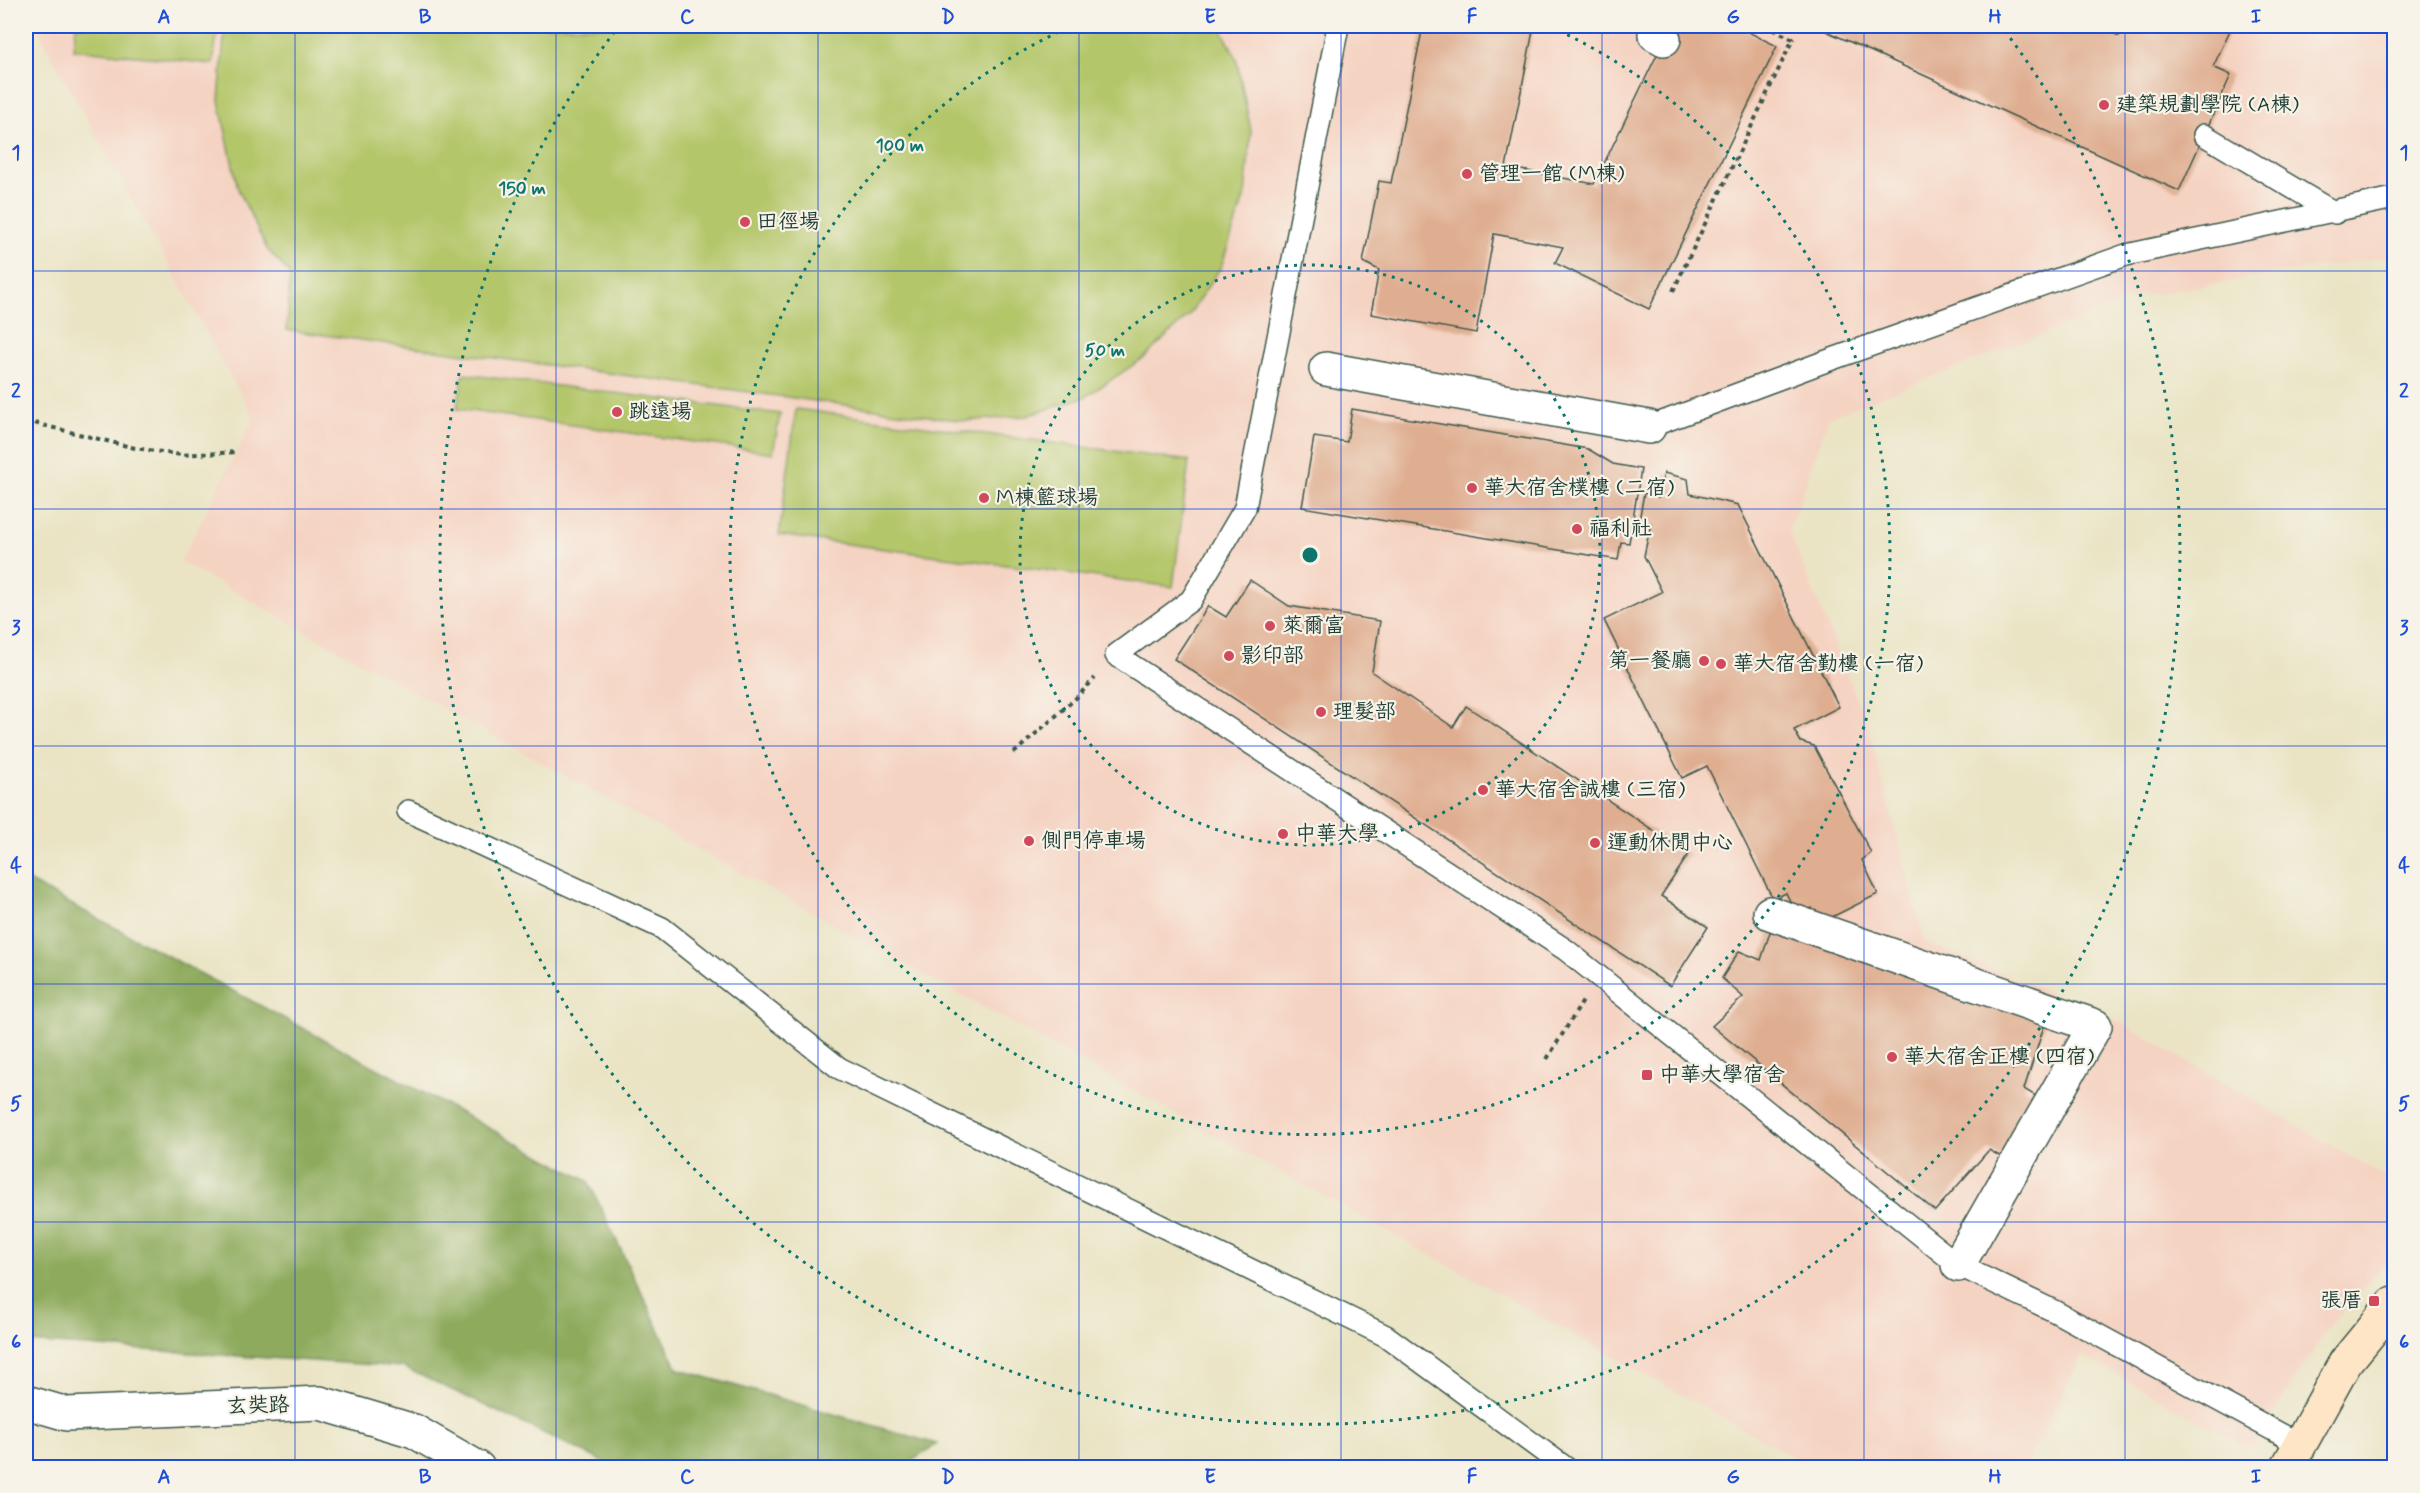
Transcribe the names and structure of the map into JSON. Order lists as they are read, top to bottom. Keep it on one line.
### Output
{"streets":{"street":["玄奘路"]},"places":{"other":["建築規劃學院 (A棟)","管理一館 (M棟)","田徑場","跳遠場","華大宿舍樸樓 (二宿)","M棟籃球場","福利社","萊爾富","影印部","第一餐廳","華大宿舍勤樓 (一宿)","理髮部","華大宿舍誠樓 (三宿)","中華大學","側門停車場","運動休閒中心","華大宿舍正樓 (四宿)"],"transit":["中華大學宿舍","張厝"]},"grid":{"columns":["A","B","C","D","E","F","G","H","I"],"rows":["1","2","3","4","5","6"]},"rings":["100 m","150 m","50 m"]}
